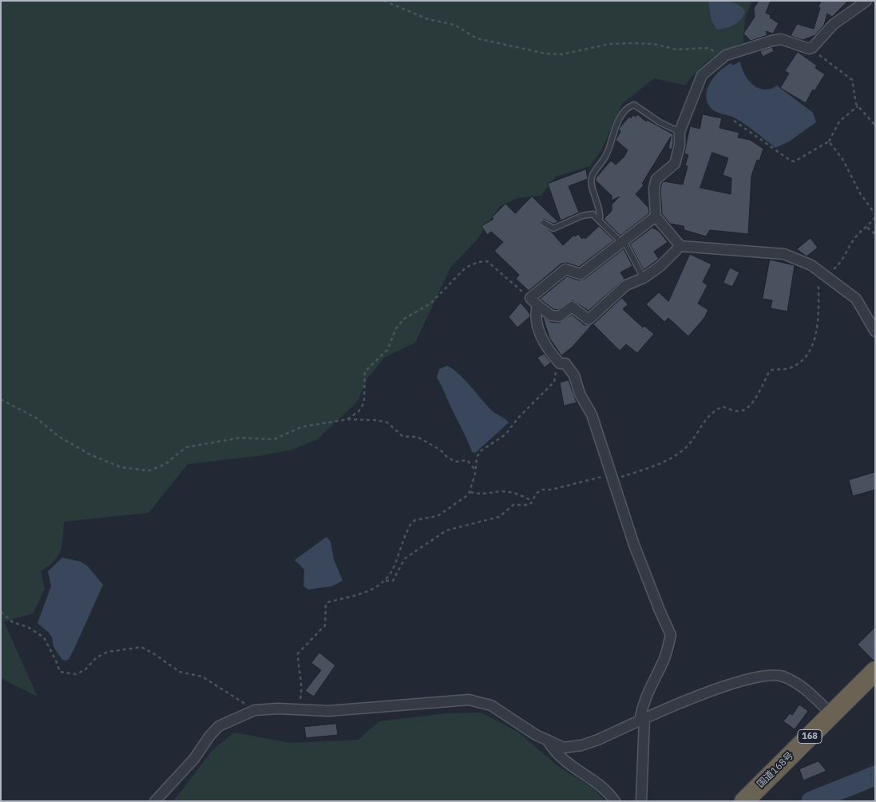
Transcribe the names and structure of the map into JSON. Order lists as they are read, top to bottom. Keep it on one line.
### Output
{"streets":{"highway":["168","国道168号"]}}
